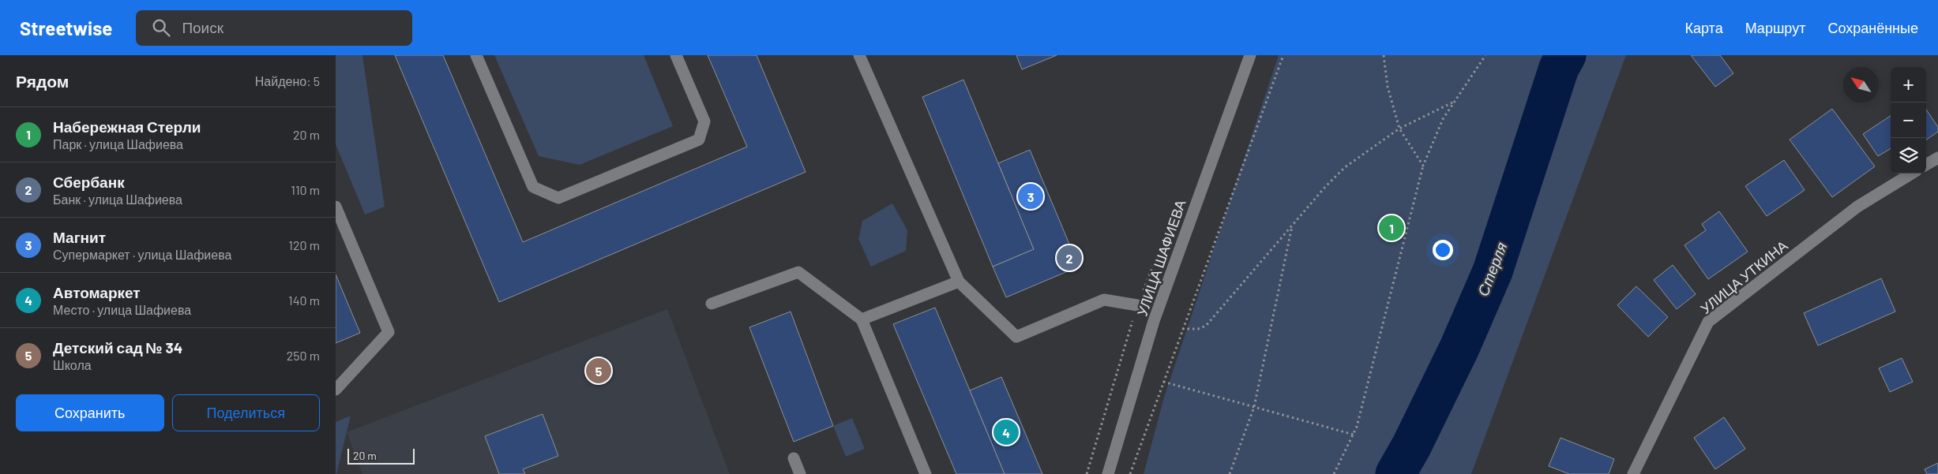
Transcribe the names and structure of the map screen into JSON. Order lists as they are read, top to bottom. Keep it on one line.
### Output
{"streets":{"street":["УЛИЦА ШАФИЕВА","УЛИЦА УТКИНА"]},"water":["Стерля"],"scale_bar":"20 m","north":"top left","page":{"header":"Streetwise","search":"Поиск","nav":["Карта","Маршрут","Сохранённые"],"heading":["Рядом","Найдено: 5"],"map_buttons":["+","−"],"list":[{"mark":"1","name":"Набережная Стерли","note":"Парк · улица Шафиева","value":"20 m"},{"mark":"2","name":"Сбербанк","note":"Банк · улица Шафиева","value":"110 m"},{"mark":"3","name":"Магнит","note":"Супермаркет · улица Шафиева","value":"120 m"},{"mark":"4","name":"Автомаркет","note":"Место · улица Шафиева","value":"140 m"},{"mark":"5","name":"Детский сад № 34","note":"Школа","value":"250 m"}],"pins":["3","1","2","5","4"],"buttons":["Сохранить","Поделиться"],"scale":"20 m"}}
